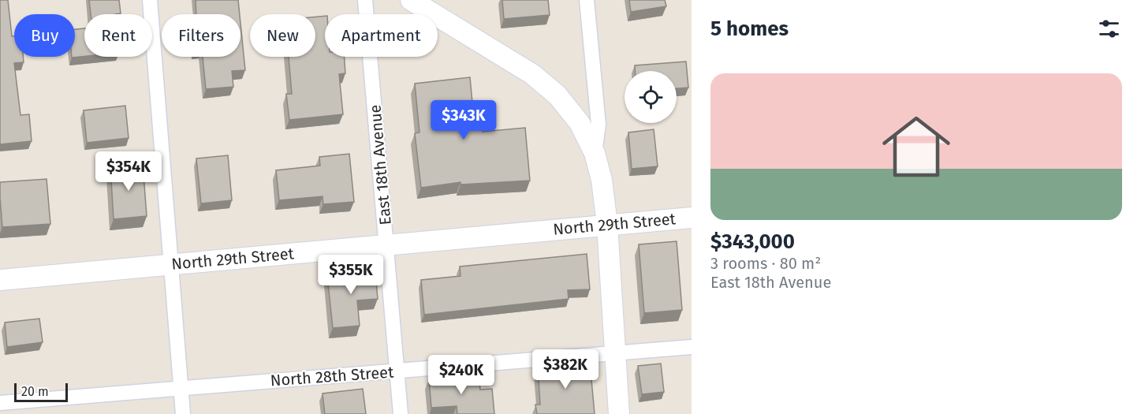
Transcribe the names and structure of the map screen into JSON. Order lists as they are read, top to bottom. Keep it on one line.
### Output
{"streets":{"street":["East 18th Avenue","North 29th Street","North 28th Street"]},"crossings":[["East 18th Avenue","North 29th Street"],["East 18th Avenue","North 28th Street"]],"scale_bar":"20 m","page":{"heading":"5 homes","chip":["Buy","Rent","Filters","New","Apartment"],"list":[{"name":"$343,000","note":"3 rooms · 80 m² · East 18th Avenue"}],"price":["$343K","$354K","$355K","$382K","$240K"],"scale":"20 m"}}
